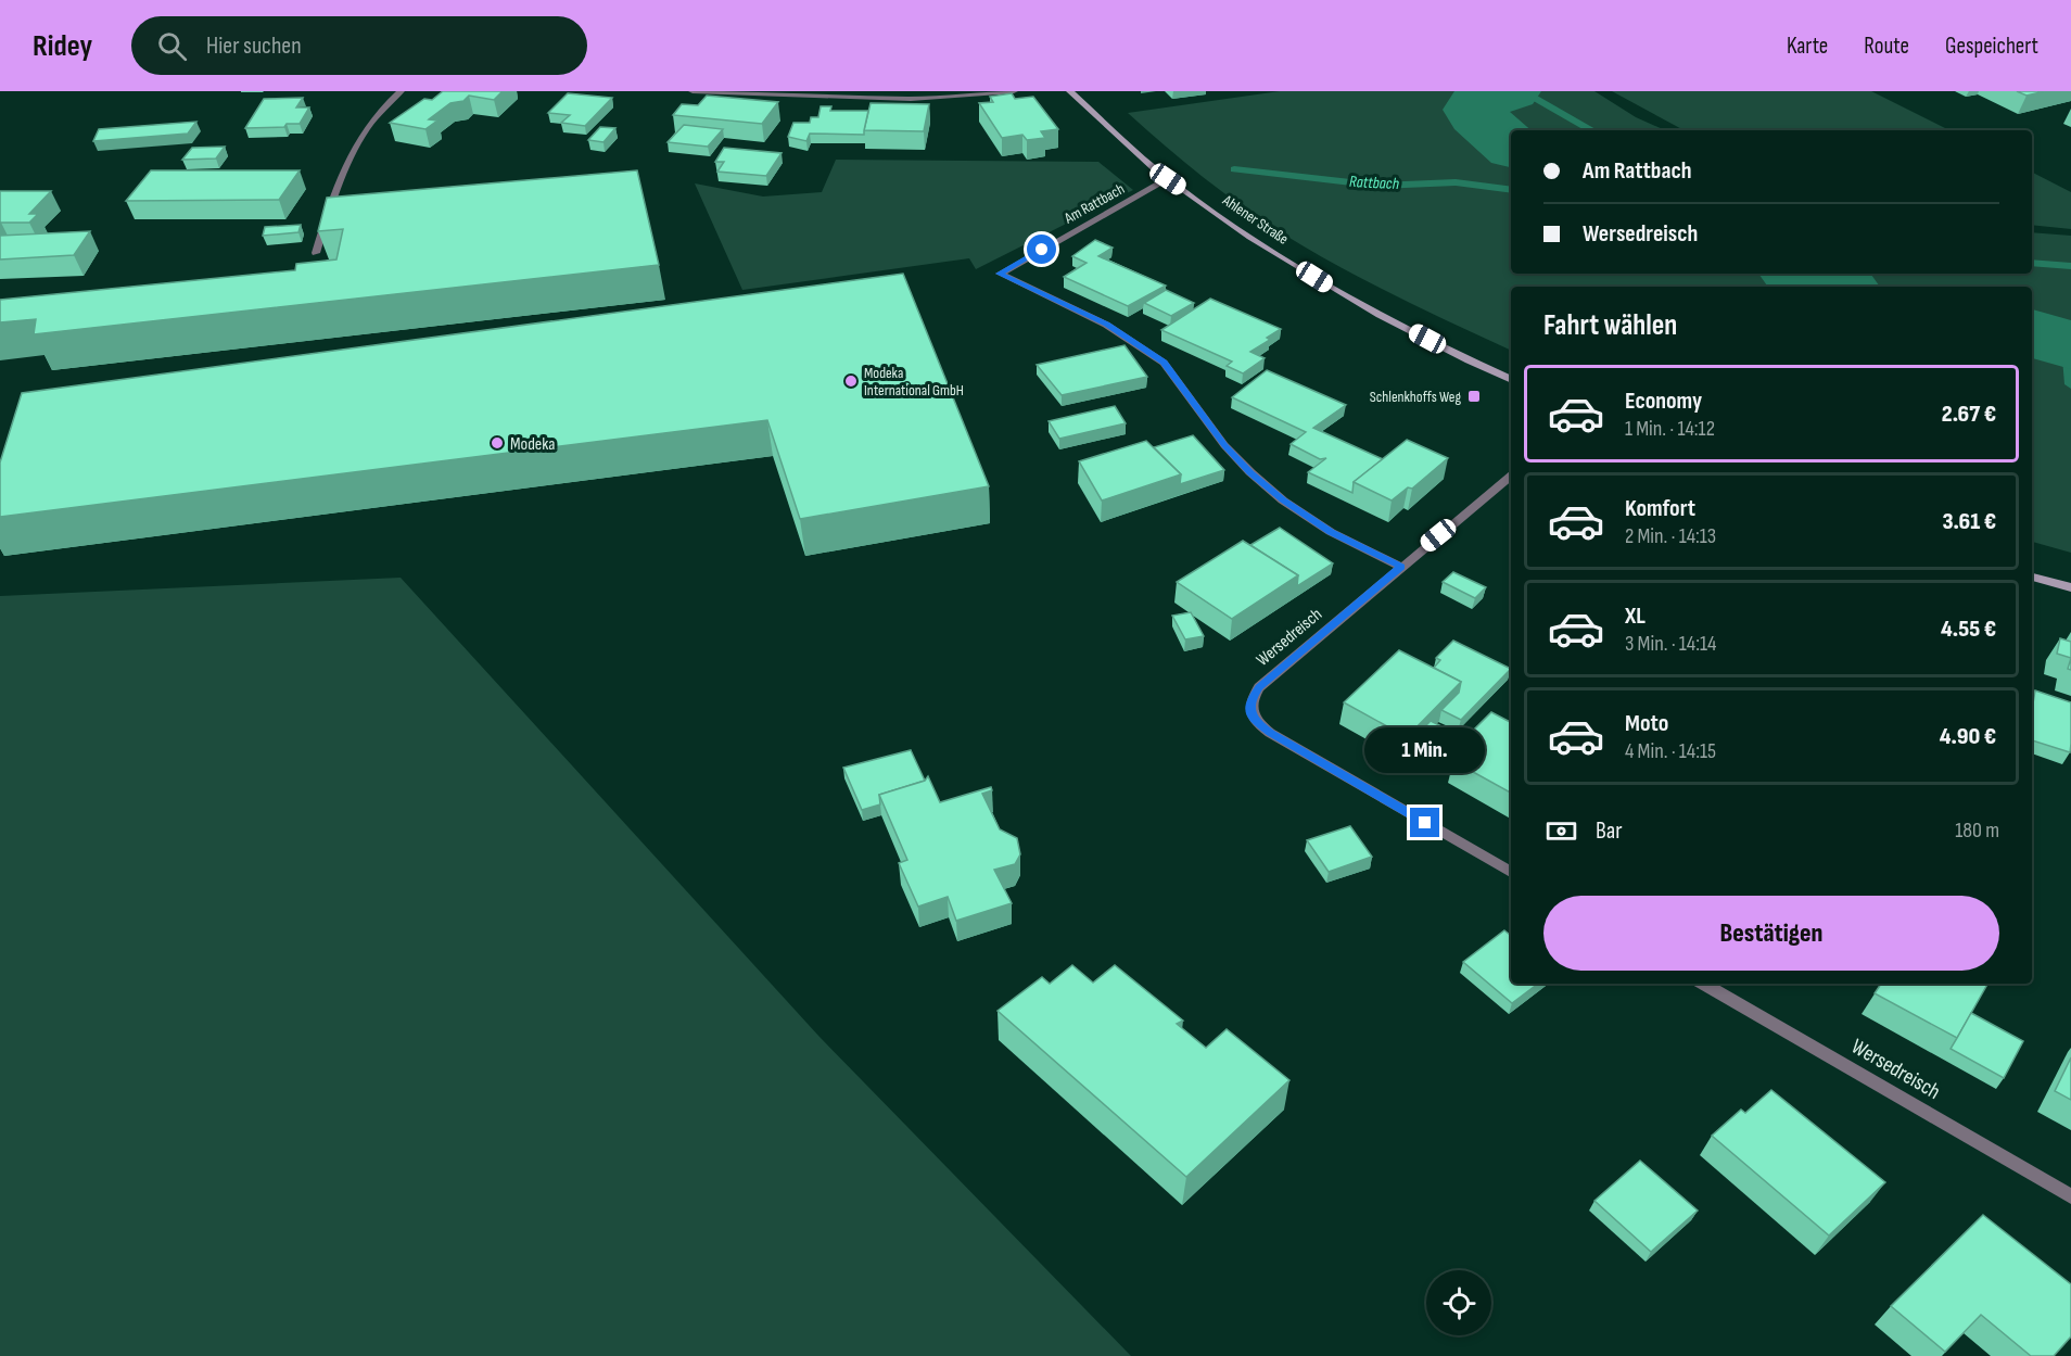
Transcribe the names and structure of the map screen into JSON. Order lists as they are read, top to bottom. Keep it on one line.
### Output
{"streets":{"main road":["Ahlener Straße"],"street":["Am Rattbach","Wersedreisch"]},"crossings":[["Am Rattbach","Ahlener Straße"],["Am Rattbach","Wersedreisch"]],"water":["Rattbach"],"places":{"other":["Modeka International GmbH","Modeka"],"transit":["Schlenkhoffs Weg"]},"page":{"header":"Ridey","search":"Hier suchen","nav":["Karte","Route","Gespeichert"],"banner":["Am Rattbach","Wersedreisch"],"heading":"Fahrt wählen","list":[{"name":"Economy","note":"1 Min. · 14:12","value":"2.67 €"},{"name":"Komfort","note":"2 Min. · 14:13","value":"3.61 €"},{"name":"XL","note":"3 Min. · 14:14","value":"4.55 €"},{"name":"Moto","note":"4 Min. · 14:15","value":"4.90 €"}],"bubble":"1 Min.","pay":["Bar","180 m"],"buttons":"Bestätigen"}}
